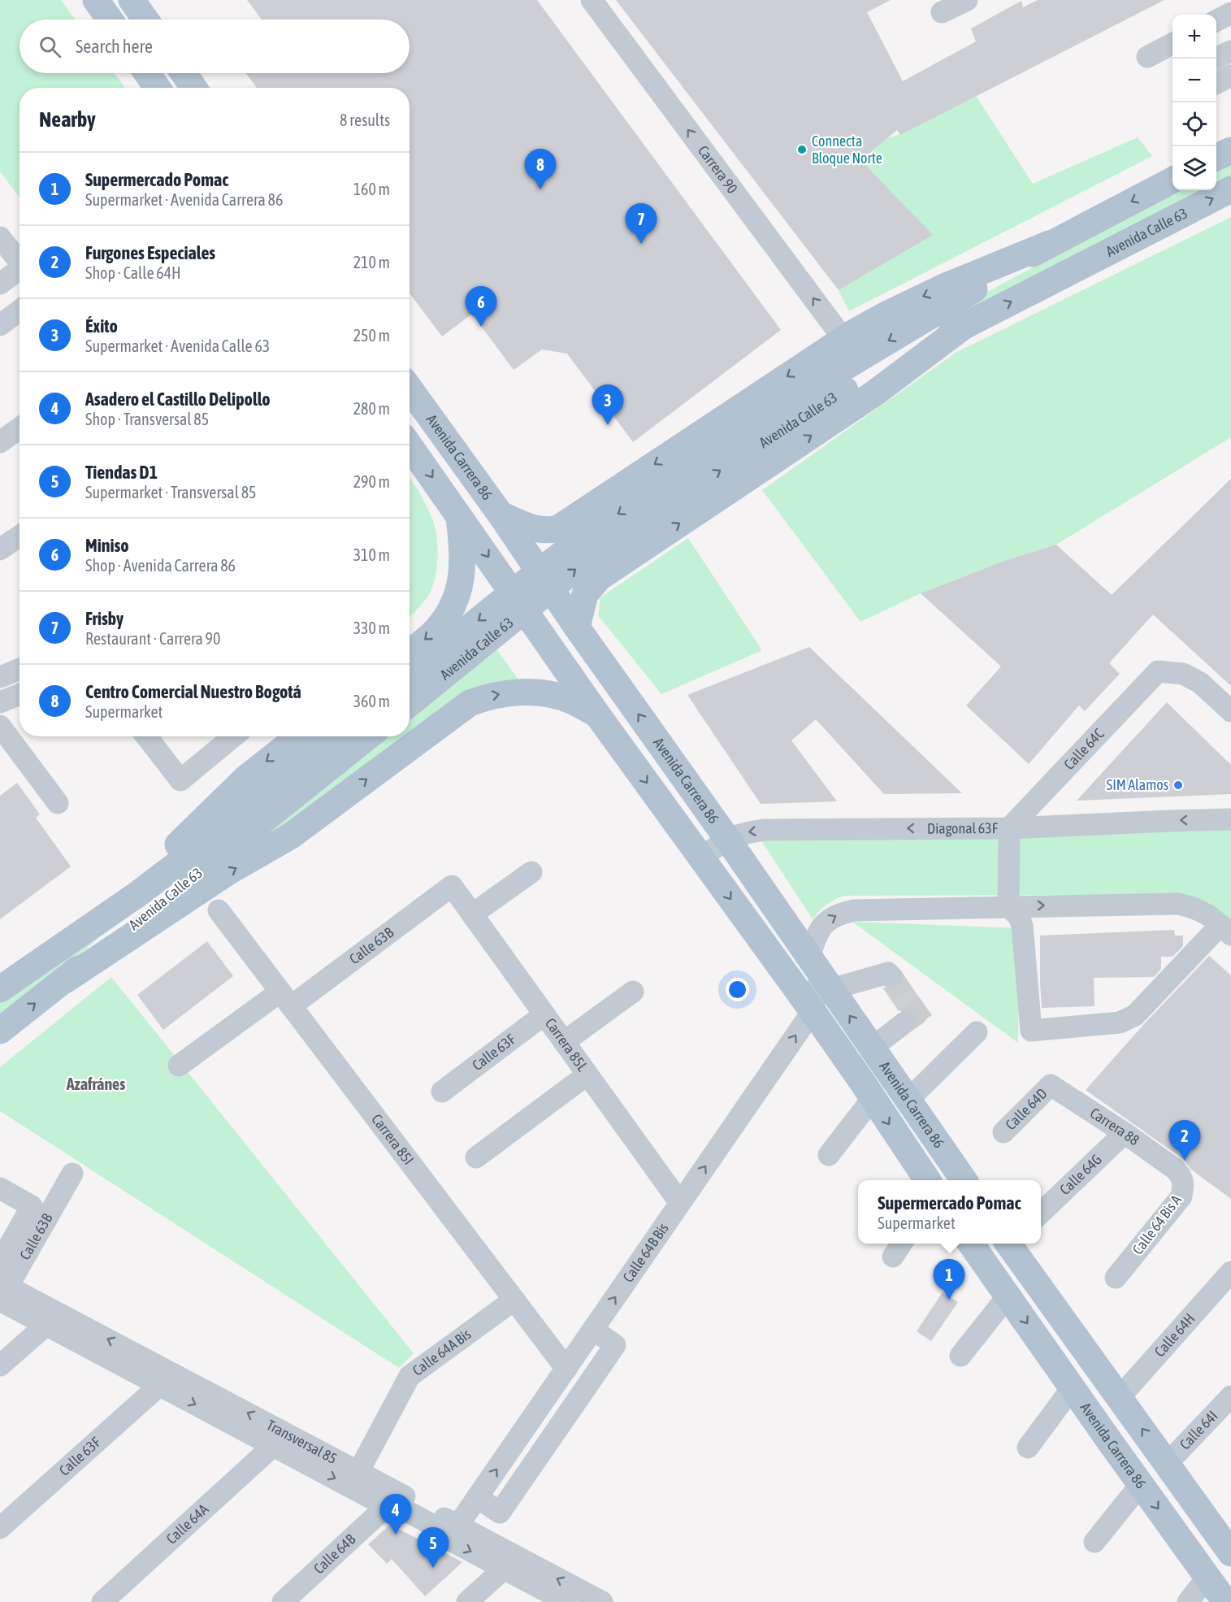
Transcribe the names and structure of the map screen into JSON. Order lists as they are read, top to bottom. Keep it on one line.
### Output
{"streets":{"main road":["Avenida Calle 63","Avenida Carrera 86"],"street":["Carrera 90","Calle 64C","Diagonal 63F","Calle 63B","Carrera 85L","Calle 63F","Calle 64D","Carrera 88","Carrera 85I","Calle 64G","Calle 64 Bis A","Calle 64B Bis","Calle 64H","Calle 64A Bis","Calle 64I","Transversal 85","Calle 64A","Calle 64B"]},"crossings":[["Avenida Carrera 86","Diagonal 63F"],["Avenida Carrera 86","Calle 64B Bis"],["Calle 64C","Diagonal 63F"],["Calle 63B","Carrera 85L"],["Calle 63B","Carrera 85I"],["Calle 63B","Transversal 85"],["Carrera 85L","Calle 63F"],["Carrera 85L","Calle 64B Bis"],["Calle 63F","Transversal 85"],["Calle 64D","Carrera 88"],["Carrera 88","Calle 64G"],["Carrera 88","Calle 64 Bis A"],["Carrera 85I","Calle 64B Bis"],["Carrera 85I","Calle 64A Bis"],["Calle 64B Bis","Transversal 85"],["Calle 64A Bis","Transversal 85"],["Transversal 85","Calle 64A"],["Transversal 85","Calle 64B"]],"one_way":["Carrera 90"],"districts":["Azafránes"],"places":["Connecta Bloque Norte","SIM Alamos"],"page":{"map_buttons":["+","−"],"search":"Search here","heading":["Nearby","8 results"],"pins":["8","7","6","3","2","1","4","5"],"list":[{"mark":"1","name":"Supermercado Pomac","note":"Supermarket · Avenida Carrera 86","value":"160 m"},{"mark":"2","name":"Furgones Especiales","note":"Shop · Calle 64H","value":"210 m"},{"mark":"3","name":"Éxito","note":"Supermarket · Avenida Calle 63","value":"250 m"},{"mark":"4","name":"Asadero el Castillo Delipollo","note":"Shop · Transversal 85","value":"280 m"},{"mark":"5","name":"Tiendas D1","note":"Supermarket · Transversal 85","value":"290 m"},{"mark":"6","name":"Miniso","note":"Shop · Avenida Carrera 86","value":"310 m"},{"mark":"7","name":"Frisby","note":"Restaurant · Carrera 90","value":"330 m"},{"mark":"8","name":"Centro Comercial Nuestro Bogotá","note":"Supermarket","value":"360 m"}],"popup":["Supermercado Pomac","Supermarket"]}}
